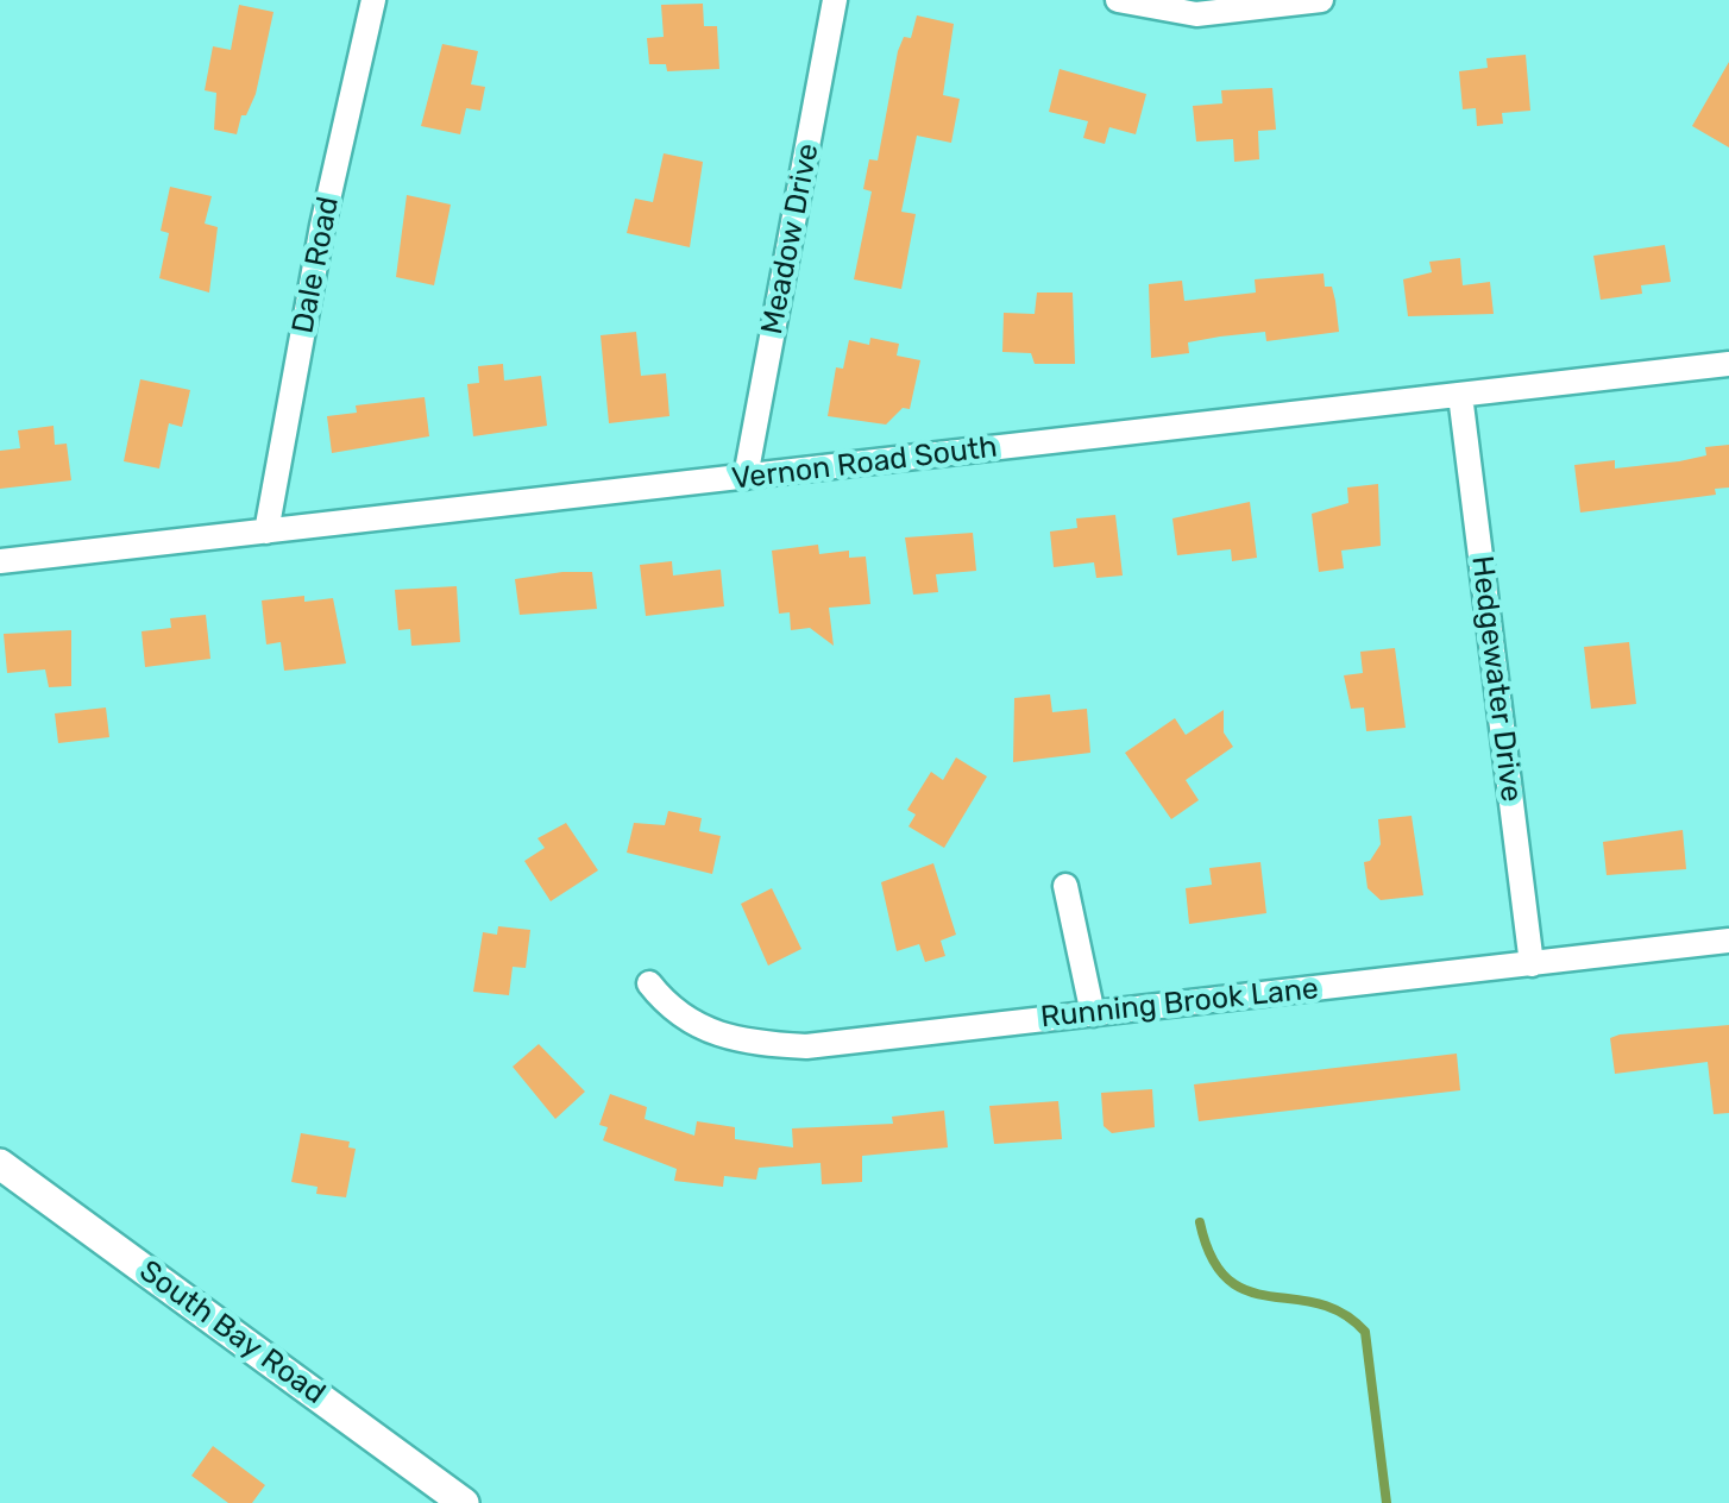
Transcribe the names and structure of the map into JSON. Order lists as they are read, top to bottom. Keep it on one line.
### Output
{"streets":{"street":["Meadow Drive","Dale Road","Vernon Road South","Hedgewater Drive","Running Brook Lane","South Bay Road"]},"crossings":[["Meadow Drive","Vernon Road South"],["Dale Road","Vernon Road South"],["Vernon Road South","Hedgewater Drive"],["Hedgewater Drive","Running Brook Lane"]]}
